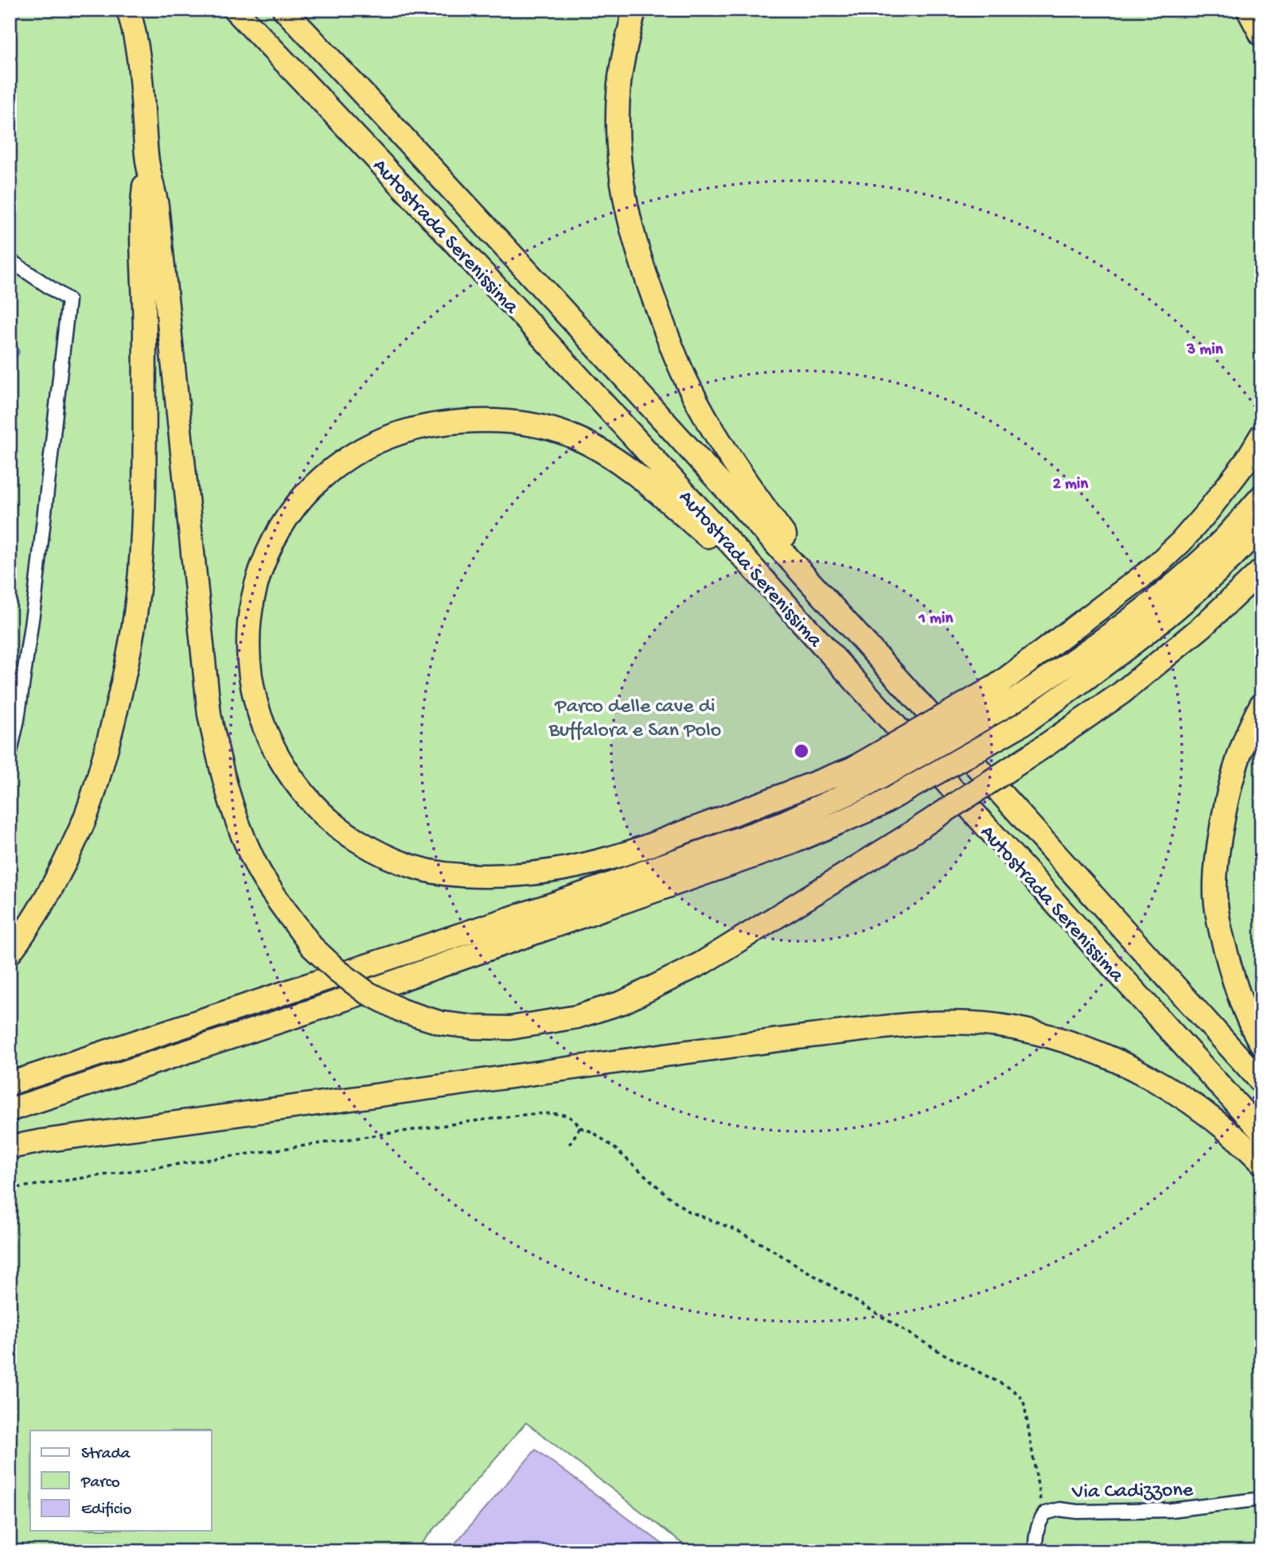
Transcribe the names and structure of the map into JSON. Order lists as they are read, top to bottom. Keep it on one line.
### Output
{"streets":{"highway":["Autostrada Serenissima"],"street":["Via Cadizzone"]},"parks":["Parco delle cave di Buffalora e San Polo"],"legend":["Strada","Parco","Edificio"],"rings":["3 min","2 min","1 min"]}
